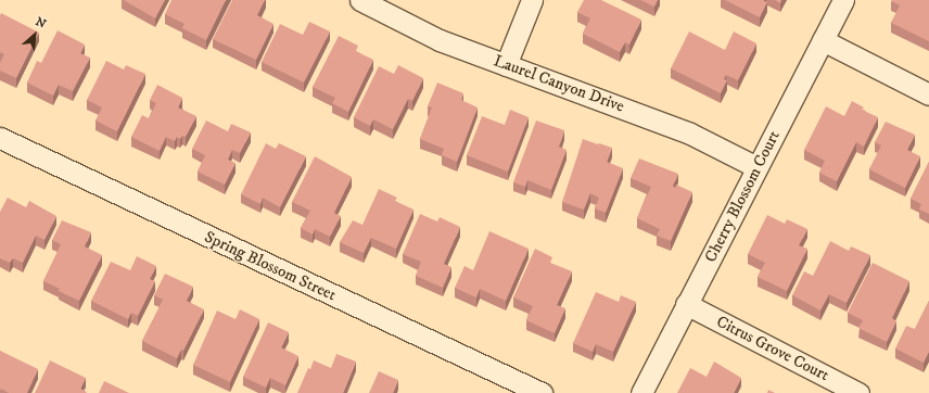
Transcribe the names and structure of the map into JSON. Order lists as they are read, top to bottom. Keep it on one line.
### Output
{"streets":{"street":["Laurel Canyon Drive","Cherry Blossom Court","Spring Blossom Street","Citrus Grove Court"]},"crossings":[["Laurel Canyon Drive","Cherry Blossom Court"],["Cherry Blossom Court","Citrus Grove Court"]],"north":"top right"}
